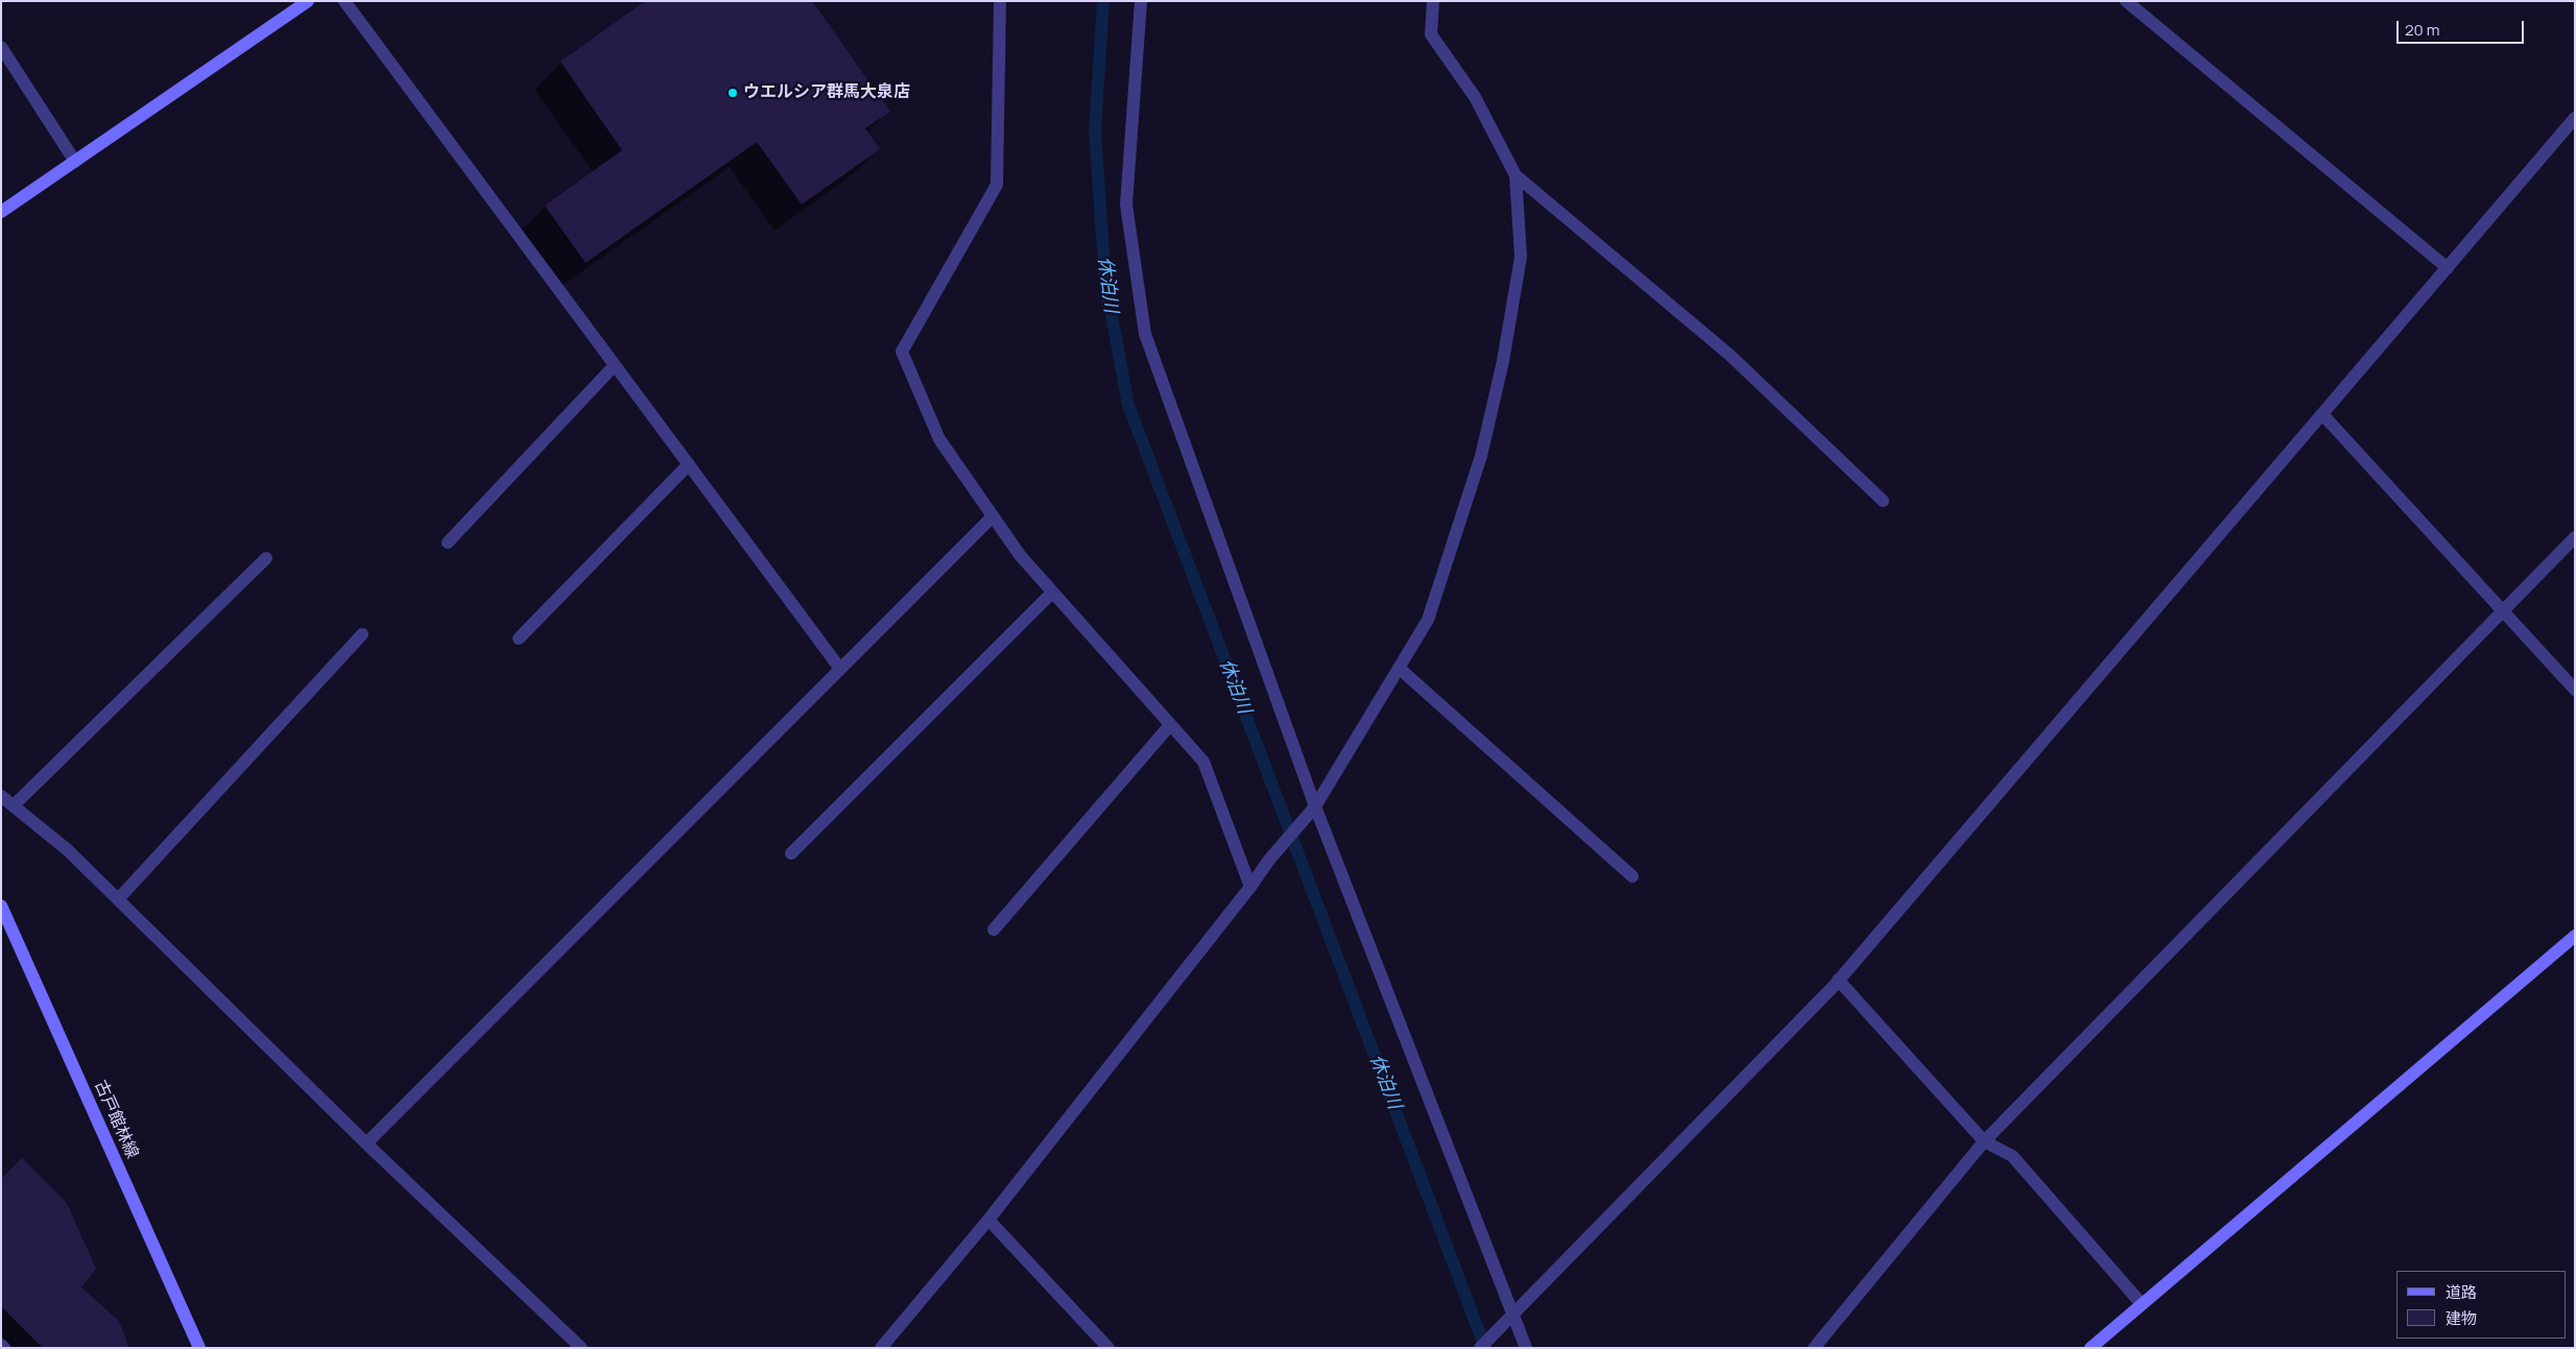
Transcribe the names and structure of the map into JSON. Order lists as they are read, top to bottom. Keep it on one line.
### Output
{"streets":{"street":["古戸館林線"]},"water":["休泊川"],"places":["ウエルシア群馬大泉店"],"legend":["道路","建物"],"scale_bar":"20 m"}
